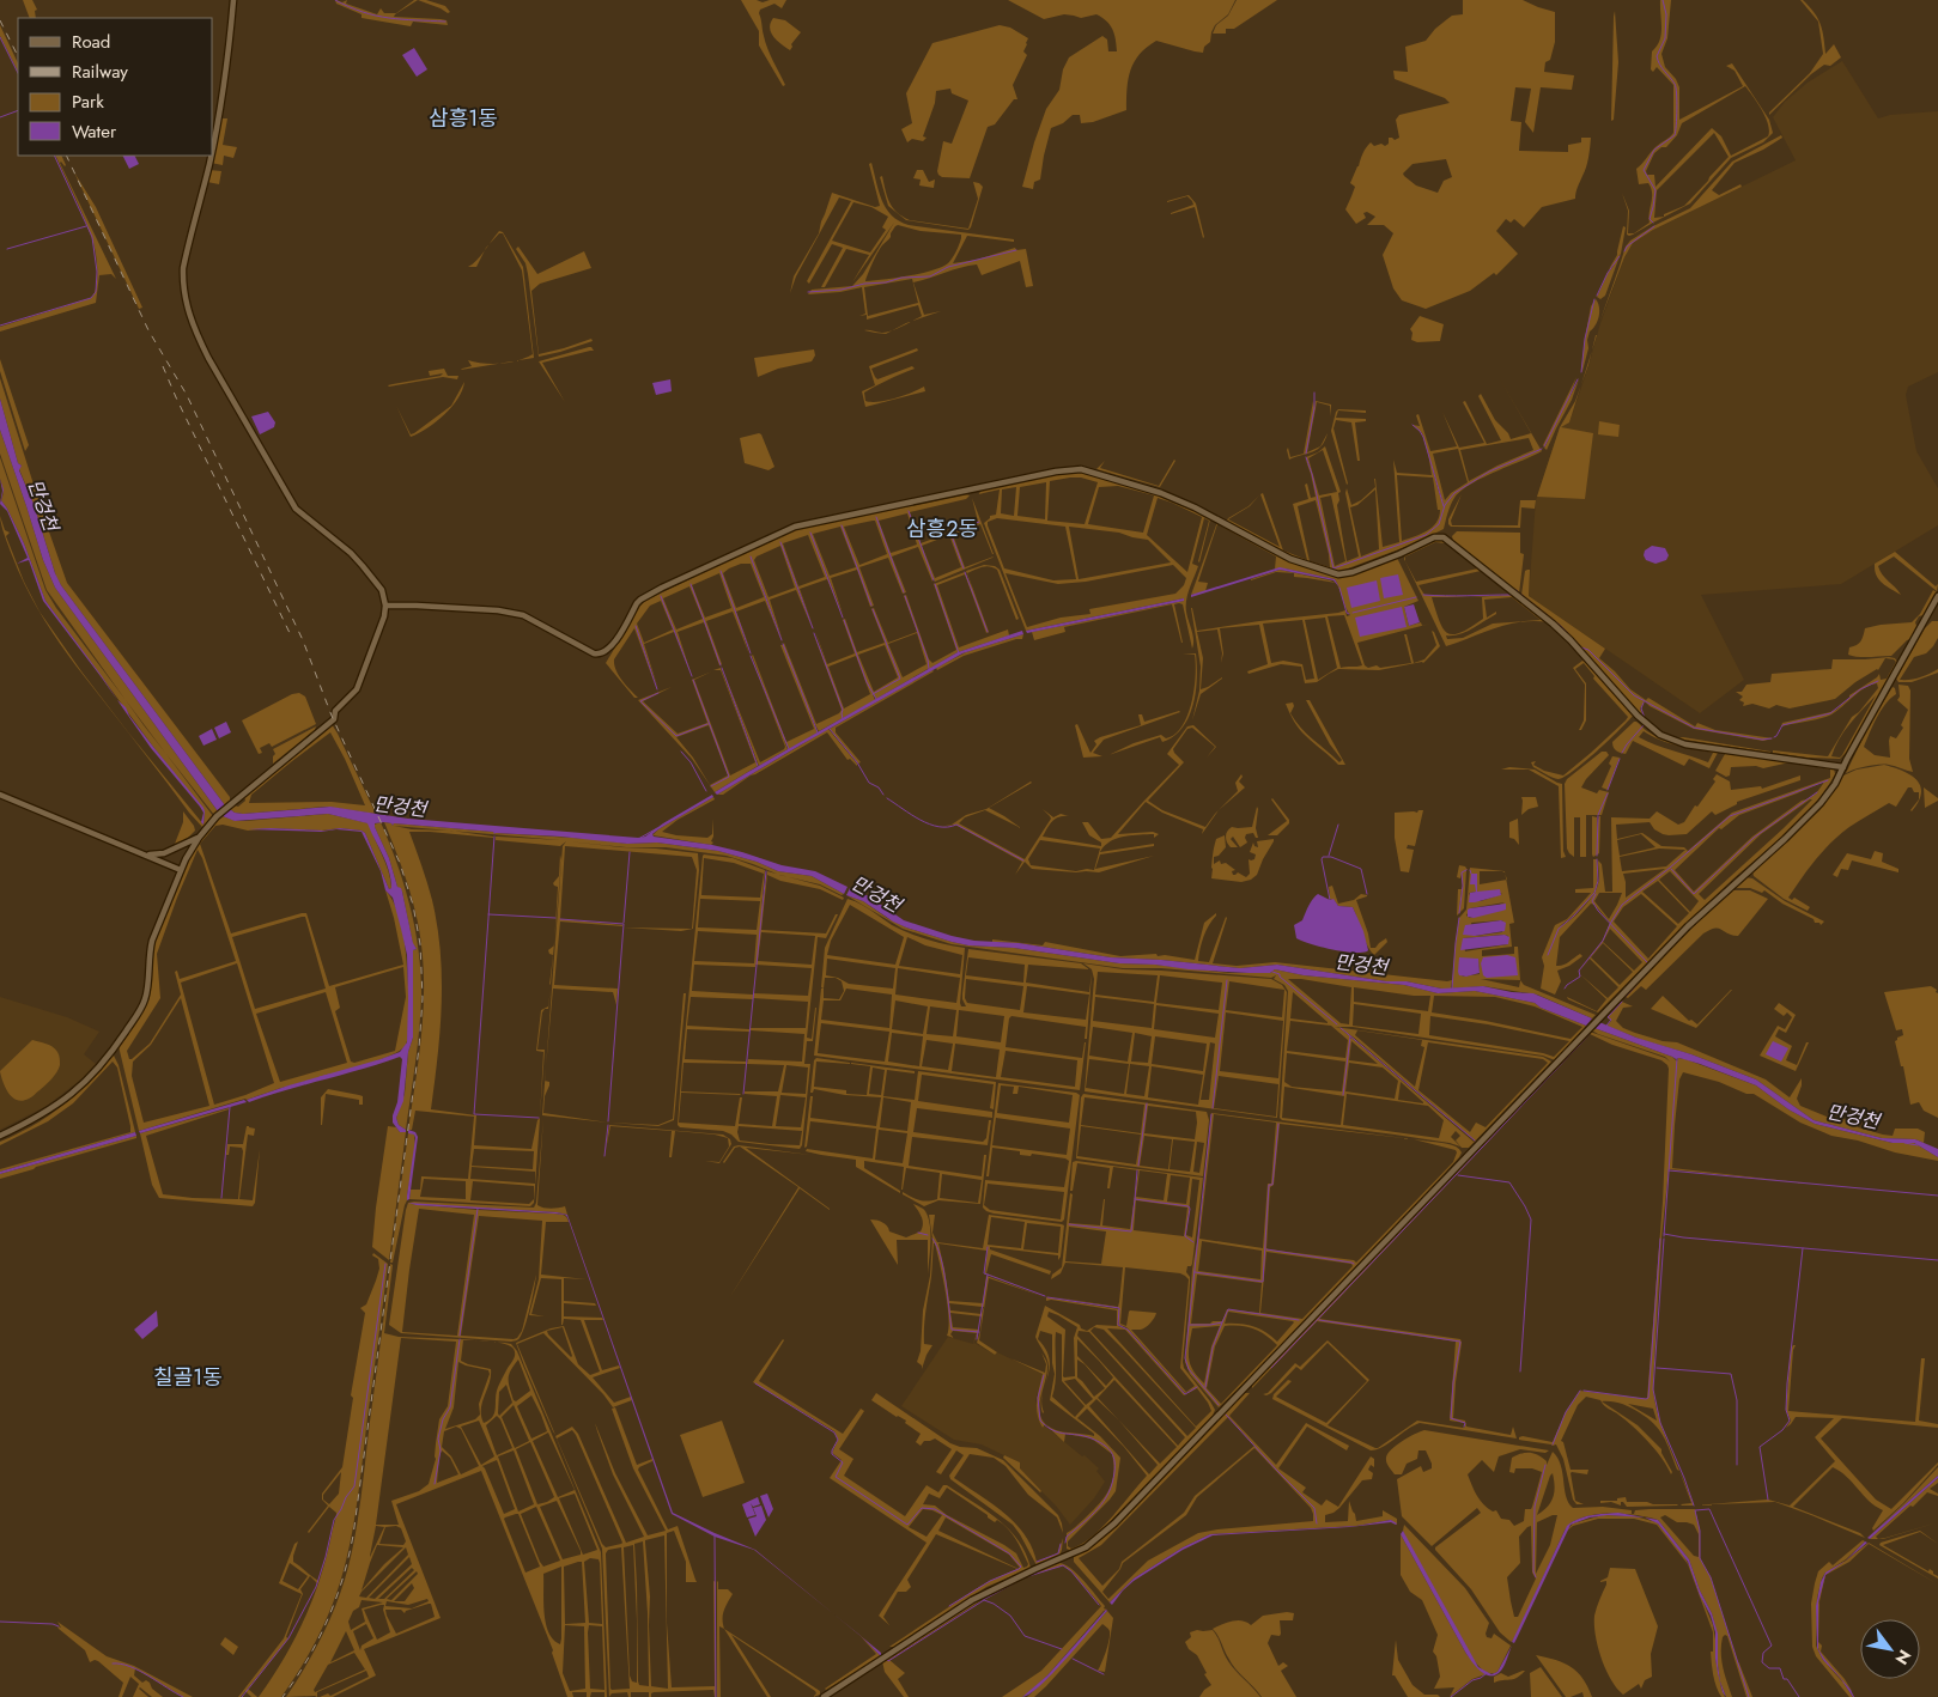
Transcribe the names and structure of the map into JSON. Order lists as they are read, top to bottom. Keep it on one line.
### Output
{"districts":["삼흥1동","삼흥2동","칠골1동"],"water":["만겅천"],"legend":["Road","Railway","Park","Water"],"north":"bottom right"}
